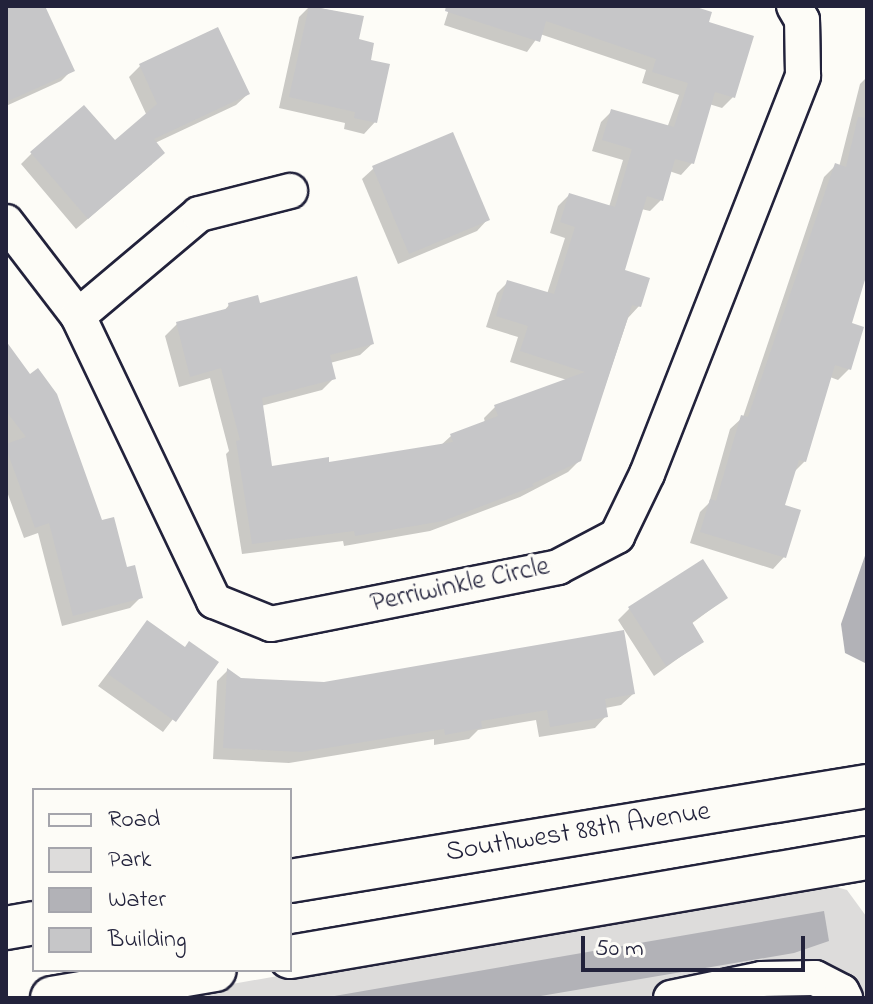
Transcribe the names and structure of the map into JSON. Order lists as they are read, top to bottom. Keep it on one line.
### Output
{"streets":{"main road":["Southwest 88th Avenue"],"street":["Perriwinkle Circle"]},"legend":["Road","Park","Water","Building"],"scale_bar":"50 m"}
